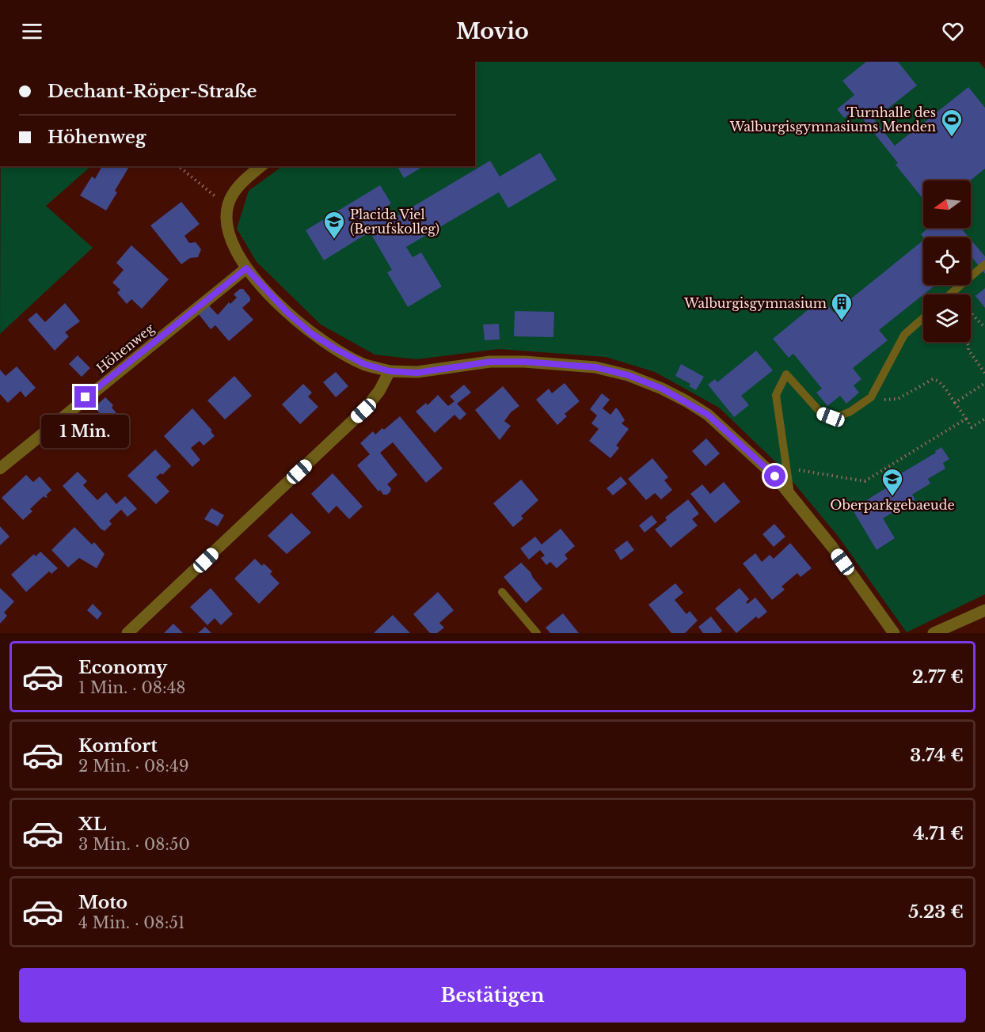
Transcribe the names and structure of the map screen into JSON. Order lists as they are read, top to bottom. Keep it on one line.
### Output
{"streets":{"street":["Höhenweg"]},"places":{"sports":["Turnhalle des Walburgisgymnasiums Menden"],"school or university":["Placida Viel (Berufskolleg)","Oberparkgebaeude"],"building":["Walburgisgymnasium"]},"north":"left","page":{"header":"Movio","banner":["Dechant-Röper-Straße","Höhenweg"],"bubble":"1 Min.","list":[{"name":"Economy","note":"1 Min. · 08:48","value":"2.77 €"},{"name":"Komfort","note":"2 Min. · 08:49","value":"3.74 €"},{"name":"XL","note":"3 Min. · 08:50","value":"4.71 €"},{"name":"Moto","note":"4 Min. · 08:51","value":"5.23 €"}],"buttons":"Bestätigen"}}
